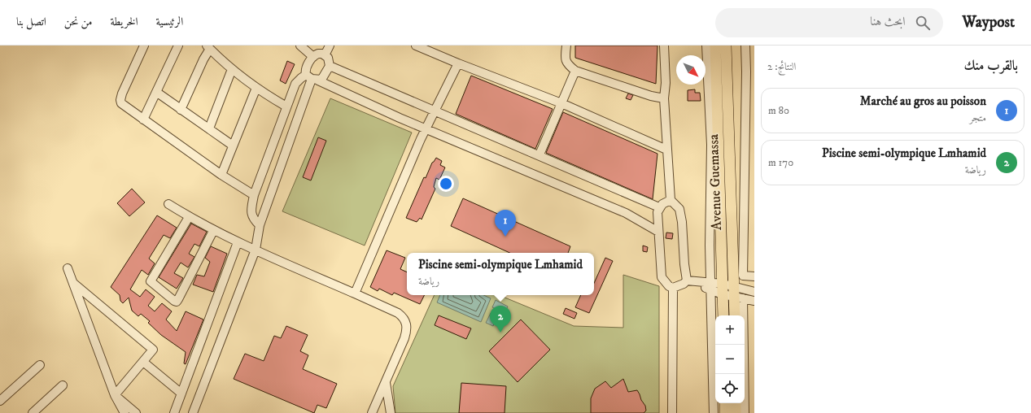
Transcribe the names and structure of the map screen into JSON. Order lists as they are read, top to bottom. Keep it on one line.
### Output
{"streets":{"main road":["Avenue Guemassa"]},"north":"bottom right","page":{"header":"Waypost","search":"ابحث هنا","nav":["الرئيسية","الخريطة","من نحن","اتصل بنا"],"heading":["بالقرب منك","النتائج: 2"],"list":[{"mark":"1","name":"Marché au gros au poisson","note":"متجر","value":"80 m"},{"mark":"2","name":"Piscine semi-olympique Lmhamid","note":"رياضة","value":"170 m"}],"pins":["1","2"],"popup":["Piscine semi-olympique Lmhamid","رياضة"],"map_buttons":["+","−"]}}
